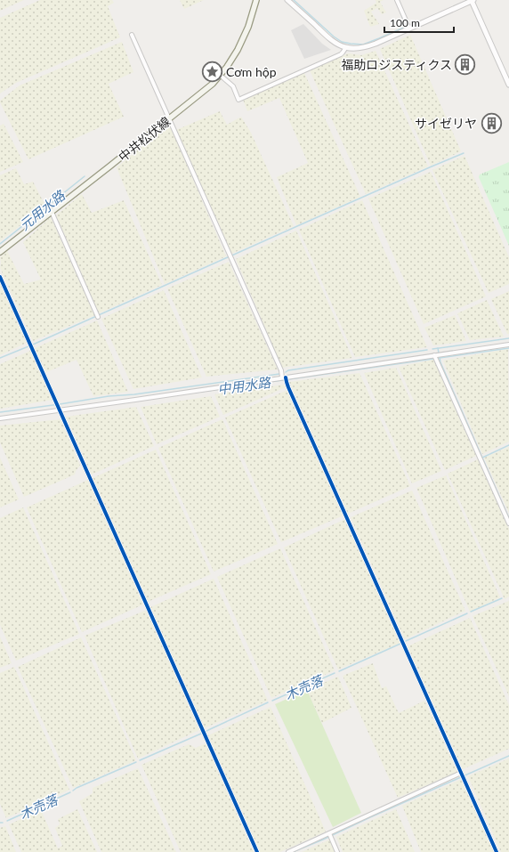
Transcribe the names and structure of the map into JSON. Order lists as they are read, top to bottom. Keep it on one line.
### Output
{"streets":{"main road":["中井松伏線"]},"water":["元用水路","中用水路","木売落"],"places":{"building":["福助ロジスティクス","サイゼリヤ"],"place":["Cơm hộp"]},"scale_bar":"100 m"}
